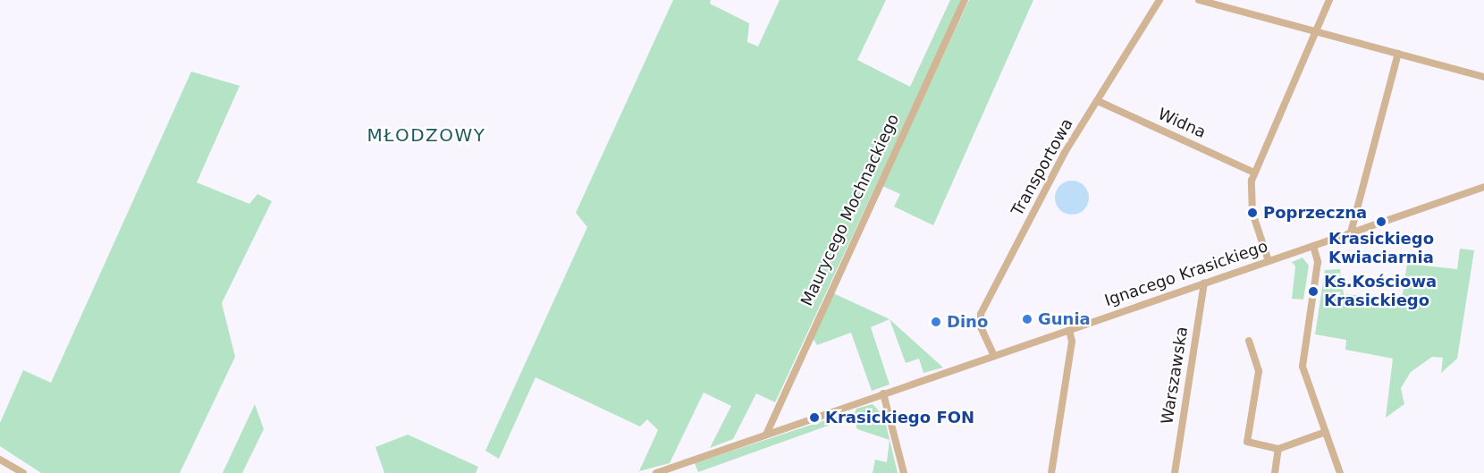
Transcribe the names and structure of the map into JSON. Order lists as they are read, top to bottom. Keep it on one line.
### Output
{"streets":{"street":["Widna","Transportowa","Maurycego Mochnackiego","Ignacego Krasickiego","Warszawska"]},"crossings":[["Widna","Transportowa"],["Transportowa","Ignacego Krasickiego"],["Maurycego Mochnackiego","Ignacego Krasickiego"],["Ignacego Krasickiego","Warszawska"]],"districts":["MŁODZOWY"],"places":["Poprzeczna","Krasickiego Kwiaciarnia","Ks.Kościowa Krasickiego","Gunia","Dino","Krasickiego FON"]}
